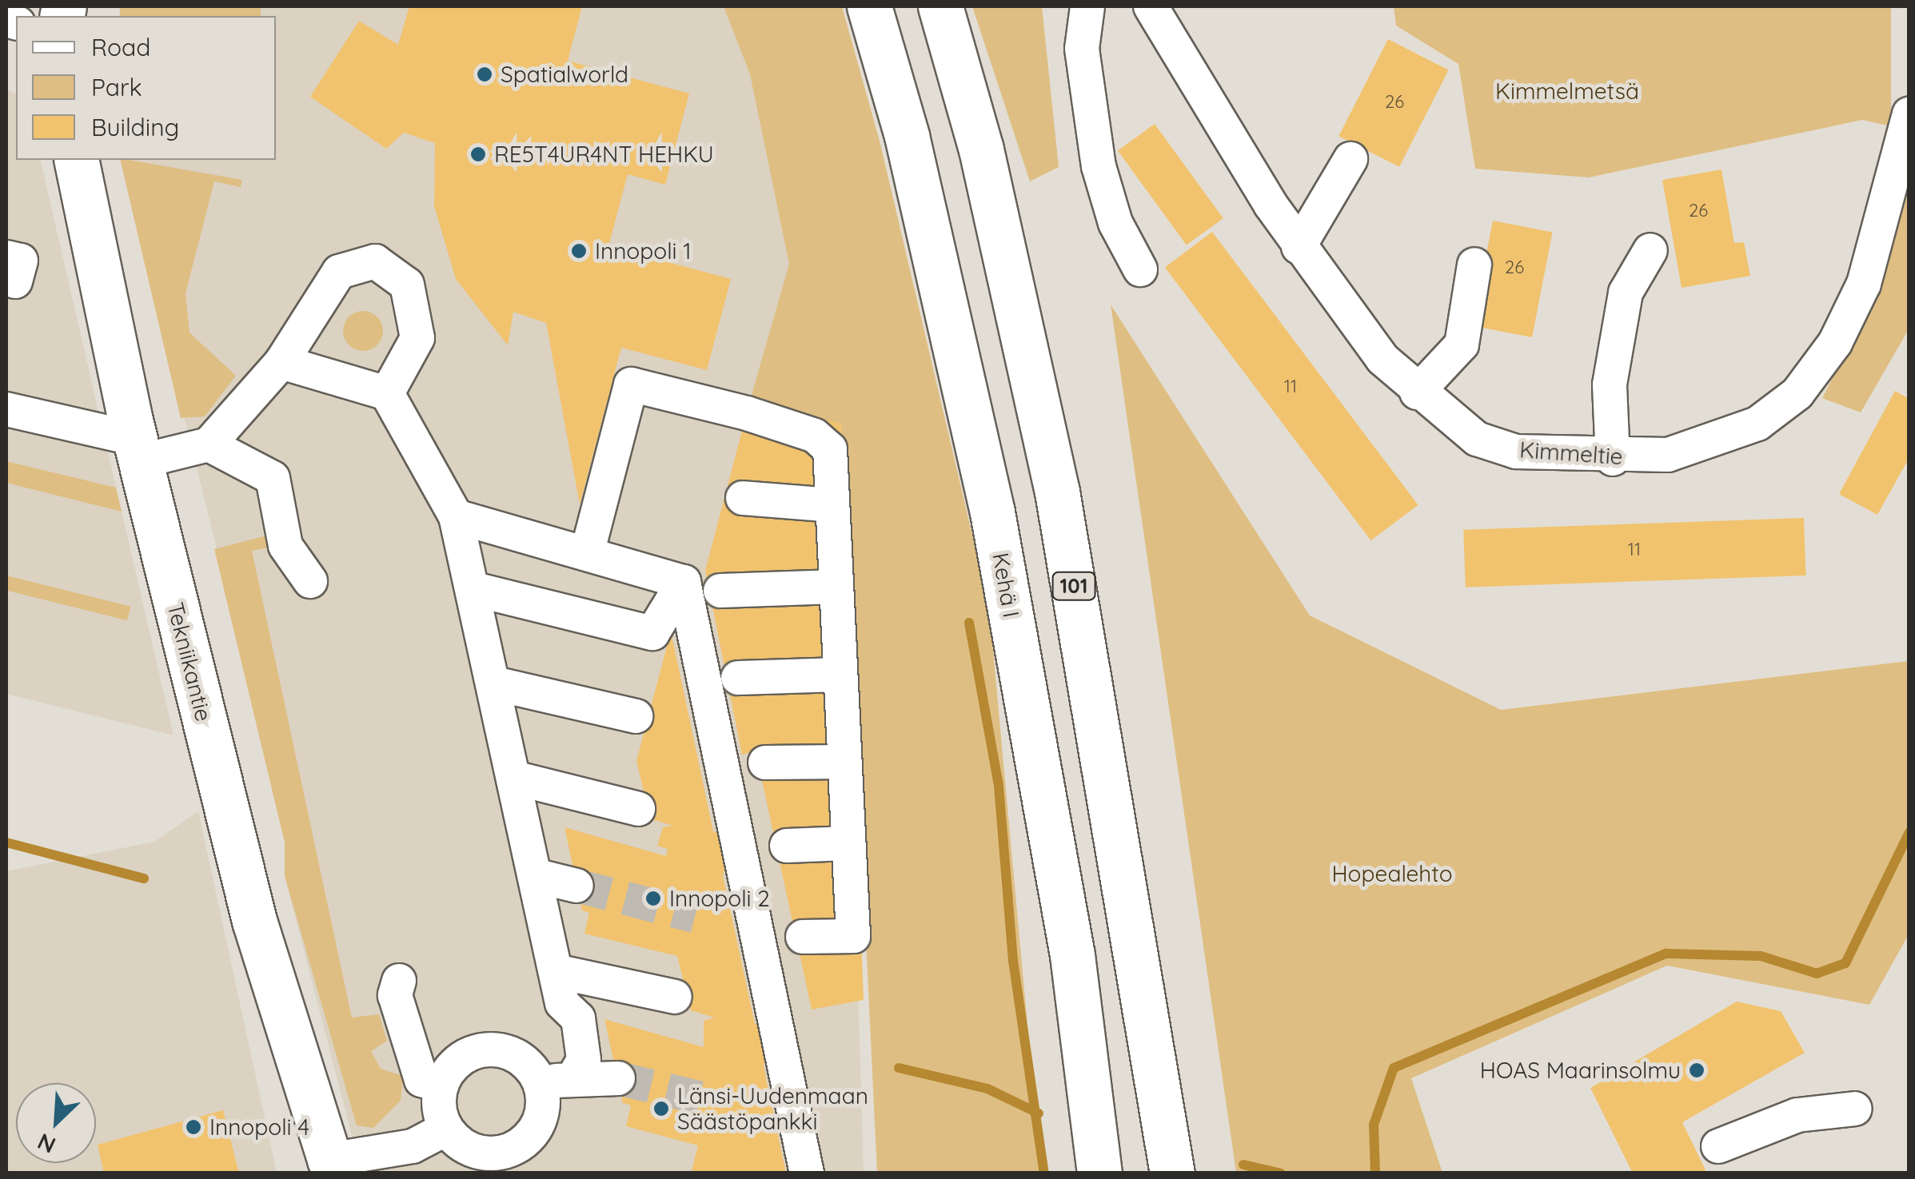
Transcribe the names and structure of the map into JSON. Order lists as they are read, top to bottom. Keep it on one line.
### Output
{"streets":{"main road":["Kehä I","101","Tekniikantie"],"street":["Kimmeltie"]},"parks":["Kimmelmetsä","Hopealehto"],"places":["Spatialworld","RE5T4UR4NT HEHKU","Innopoli 1","Innopoli 2","HOAS Maarinsolmu","Länsi-Uudenmaan Säästöpankki","Innopoli 4"],"house_numbers":["26","26","26","11","11"],"legend":["Road","Park","Building"],"north":"bottom left"}
